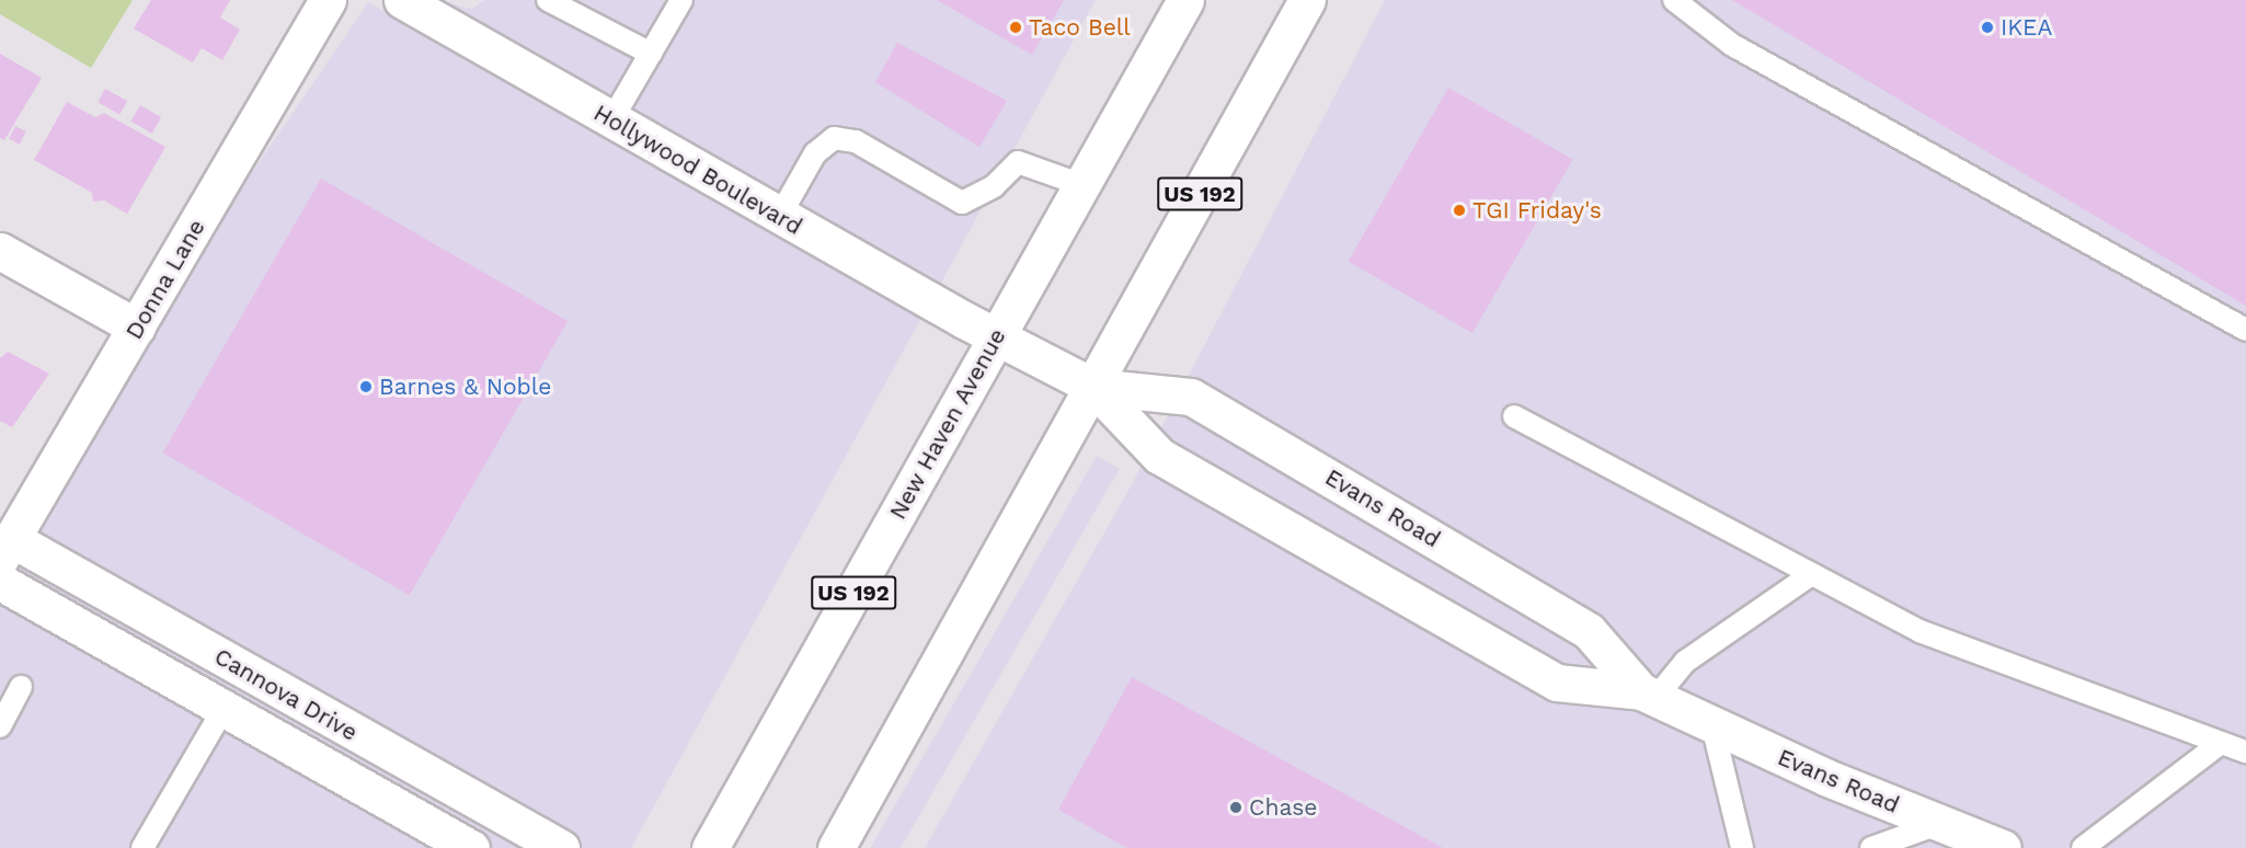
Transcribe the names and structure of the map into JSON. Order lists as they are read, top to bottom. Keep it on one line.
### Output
{"streets":{"street":["Hollywood Boulevard","US 192","Donna Lane","New Haven Avenue","Evans Road","Cannova Drive"]},"crossings":[["Hollywood Boulevard","New Haven Avenue"],["Hollywood Boulevard","Evans Road"],["US 192","Evans Road"],["Donna Lane","Cannova Drive"],["New Haven Avenue","Evans Road"]],"places":["Taco Bell","IKEA","TGI Friday's","Barnes & Noble","Chase"]}
